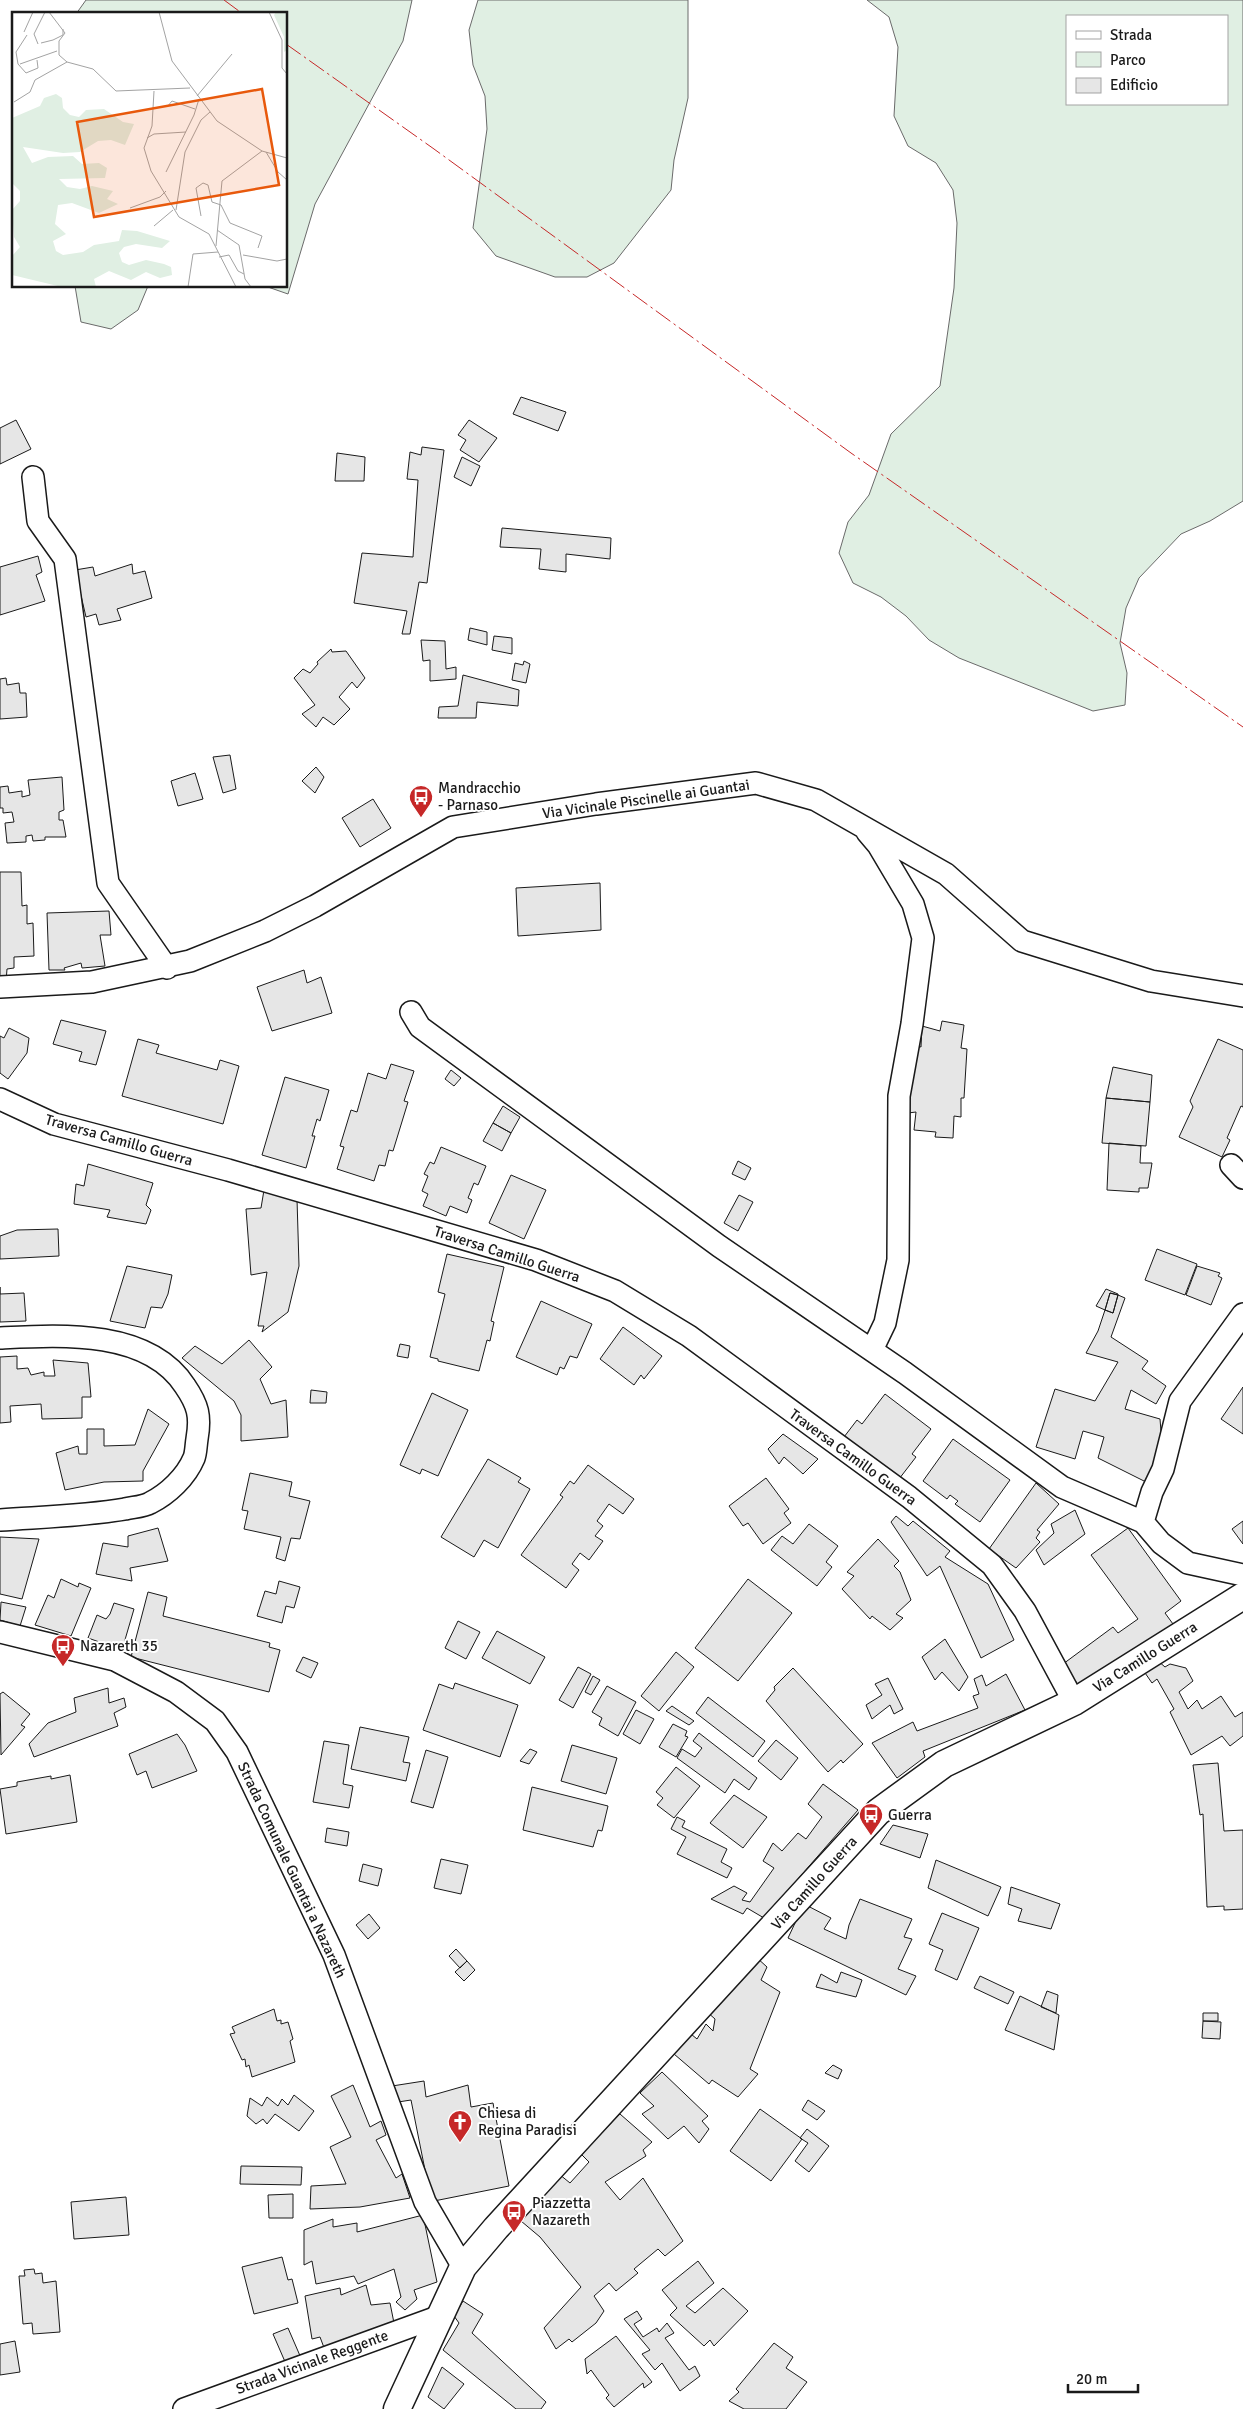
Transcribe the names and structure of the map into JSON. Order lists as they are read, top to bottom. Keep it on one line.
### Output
{"streets":{"street":["Via Vicinale Piscinelle ai Guantai","Traversa Camillo Guerra","Via Camillo Guerra","Strada Comunale Guantai a Nazareth","Strada Vicinale Reggente"]},"crossings":[["Traversa Camillo Guerra","Via Camillo Guerra"],["Via Camillo Guerra","Strada Comunale Guantai a Nazareth"],["Via Camillo Guerra","Strada Vicinale Reggente"]],"places":{"bus stop":["Mandracchio - Parnaso","Nazareth 35","Guerra","Piazzetta Nazareth"],"church":["Chiesa di Regina Paradisi"]},"legend":["Strada","Parco","Edificio"],"scale_bar":"20 m"}
